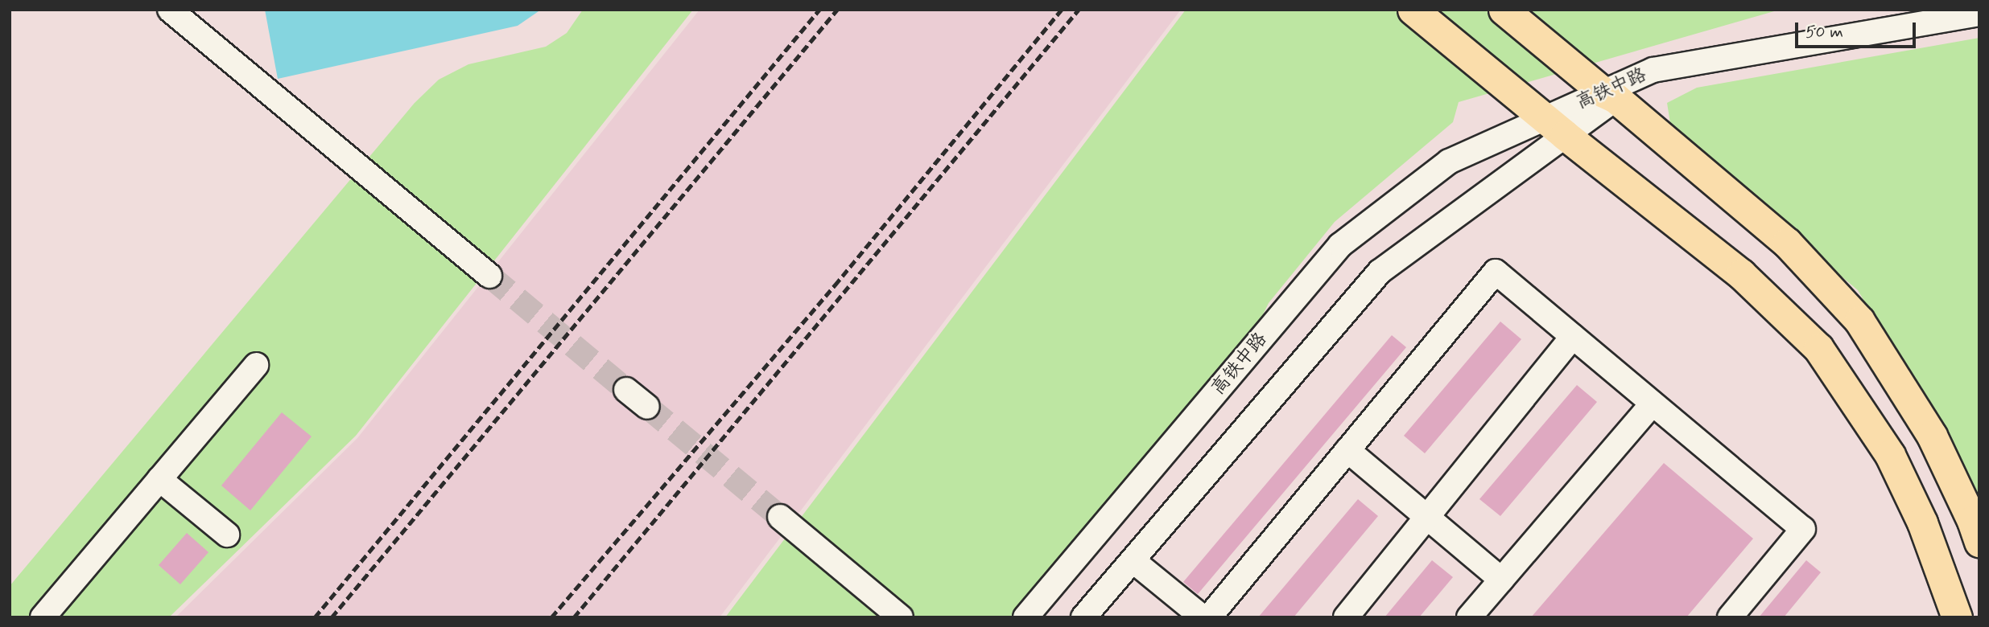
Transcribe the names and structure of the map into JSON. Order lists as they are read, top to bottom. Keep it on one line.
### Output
{"streets":{"street":["高铁中路"]},"scale_bar":"50 m"}
